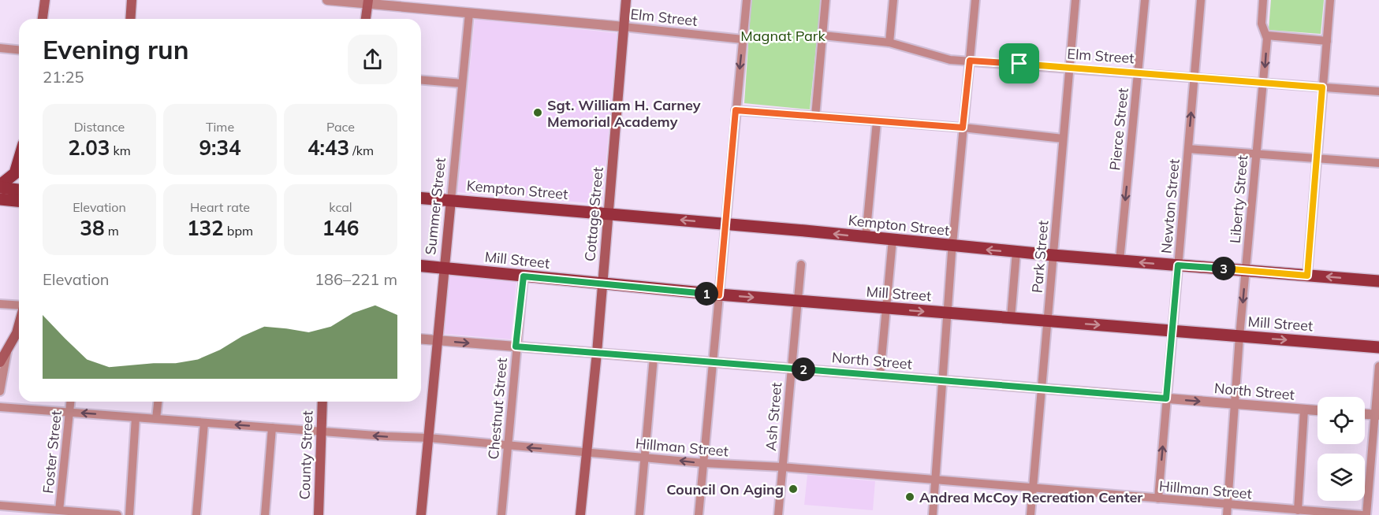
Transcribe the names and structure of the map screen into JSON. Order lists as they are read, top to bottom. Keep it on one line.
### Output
{"streets":{"main road":["Kempton Street","Summer Street","Cottage Street","Mill Street","County Street"],"street":["Elm Street","Pierce Street","Liberty Street","Newton Street","Park Street","North Street","Chestnut Street","Ash Street","Hillman Street","Foster Street"]},"crossings":[["Elm Street","Pierce Street"],["Elm Street","Liberty Street"],["Elm Street","Summer Street"],["Elm Street","Newton Street"],["Elm Street","Cottage Street"],["Elm Street","Park Street"],["Pierce Street","Kempton Street"],["Kempton Street","Liberty Street"],["Kempton Street","Summer Street"],["Kempton Street","Newton Street"],["Kempton Street","Cottage Street"],["Kempton Street","Park Street"],["Liberty Street","Mill Street"],["Liberty Street","North Street"],["Liberty Street","Hillman Street"],["Summer Street","Mill Street"],["Summer Street","North Street"],["Summer Street","Hillman Street"],["Newton Street","Mill Street"],["Newton Street","North Street"],["Newton Street","Hillman Street"],["Cottage Street","Mill Street"],["Cottage Street","North Street"],["Cottage Street","Hillman Street"],["Park Street","Mill Street"],["Park Street","North Street"],["Park Street","Hillman Street"],["Mill Street","Chestnut Street"],["Mill Street","Ash Street"],["North Street","Chestnut Street"],["North Street","Ash Street"],["Chestnut Street","Hillman Street"],["Ash Street","Hillman Street"],["Hillman Street","Foster Street"],["Hillman Street","County Street"]],"one_way":["Pierce Street","Kempton Street","Mill Street"],"parks":["Magnat Park"],"places":["Sgt. William H. Carney Memorial Academy","Council On Aging","Andrea McCoy Recreation Center"],"page":{"heading":["Evening run","21:25"],"stats":[["Distance","2.03 km"],["Time","9:34"],["Pace","4:43 /km"],["Elevation","38 m"],["Heart rate","132 bpm"],["kcal","146"]],"pins":["3","1","2"],"chart":["Elevation","186–221 m"]}}
